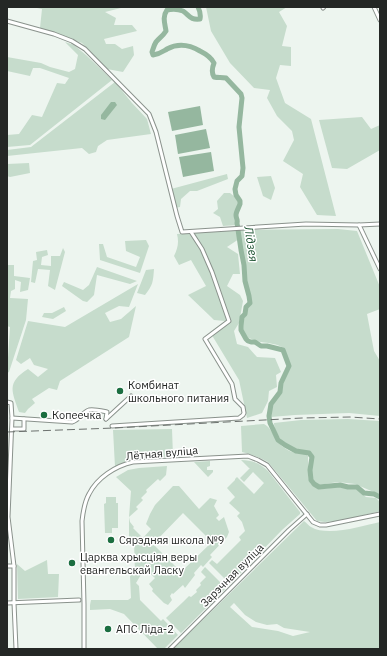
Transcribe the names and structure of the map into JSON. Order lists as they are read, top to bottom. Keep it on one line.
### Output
{"streets":{"street":["Лётная вуліца","Зарэчная вуліца"]},"crossings":[["Лётная вуліца","Зарэчная вуліца"]],"water":["Лідзея"],"places":["Комбинат школьного питания","Копеечка","Сярэдняя школа №9","Царква хрысціян веры евангельскай Ласку","АПС Ліда-2"]}
